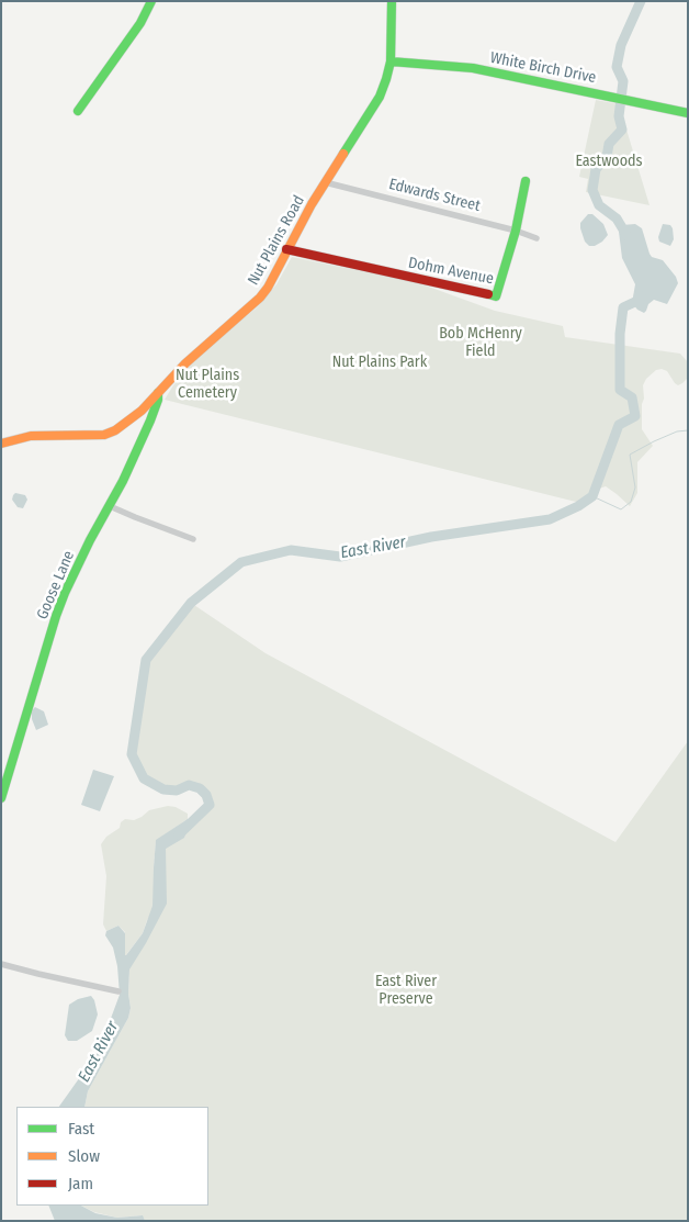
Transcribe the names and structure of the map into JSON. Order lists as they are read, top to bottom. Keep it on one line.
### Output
{"streets":{"street":["White Birch Drive","Edwards Street","Nut Plains Road","Dohm Avenue","Goose Lane"]},"crossings":[["White Birch Drive","Nut Plains Road"],["Edwards Street","Nut Plains Road"],["Edwards Street","Dohm Avenue"],["Nut Plains Road","Dohm Avenue"],["Nut Plains Road","Goose Lane"]],"water":["East River"],"parks":["Eastwoods","Bob McHenry Field","Nut Plains Park","Nut Plains Cemetery","East River Preserve"],"legend":["Fast","Slow","Jam"]}
